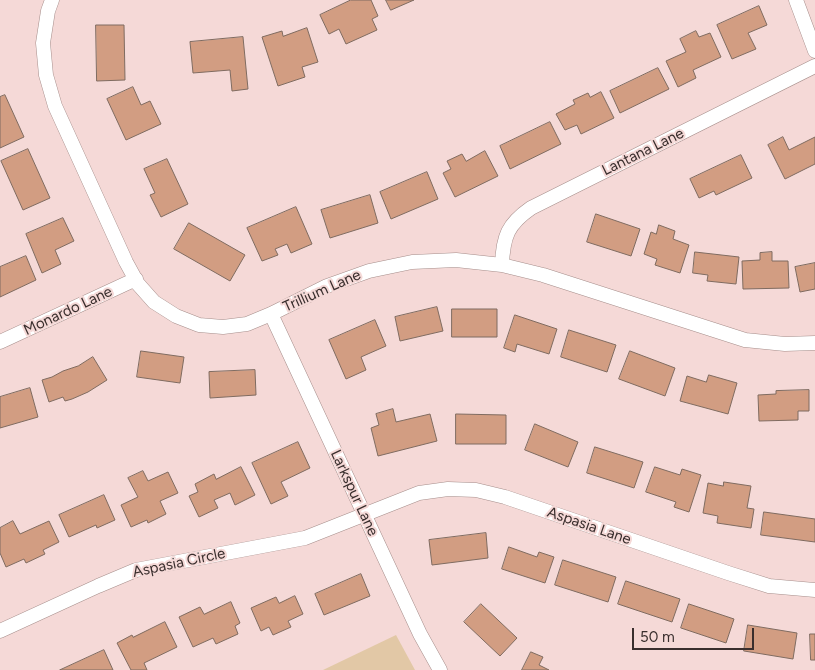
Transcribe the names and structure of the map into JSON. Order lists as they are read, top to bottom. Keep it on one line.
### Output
{"streets":{"street":["Lantana Lane","Trillium Lane","Monardo Lane","Larkspur Lane","Aspasia Lane","Aspasia Circle"]},"crossings":[["Lantana Lane","Trillium Lane"],["Trillium Lane","Monardo Lane"],["Trillium Lane","Larkspur Lane"],["Larkspur Lane","Aspasia Lane"],["Larkspur Lane","Aspasia Circle"],["Aspasia Lane","Aspasia Circle"]],"scale_bar":"50 m"}
